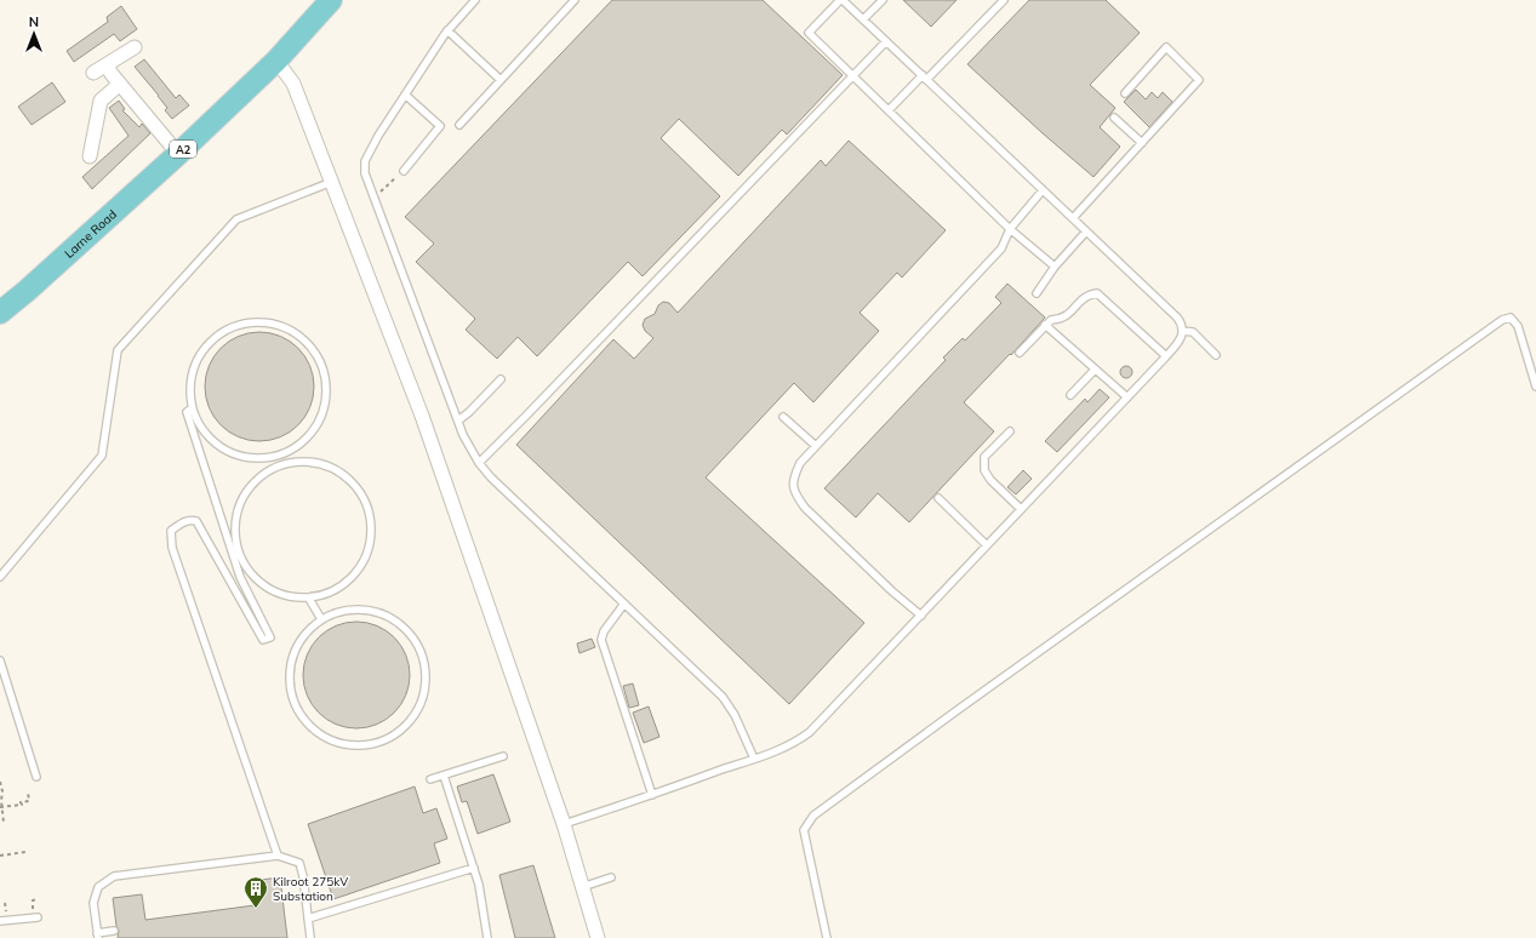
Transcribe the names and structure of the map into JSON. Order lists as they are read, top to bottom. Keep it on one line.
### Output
{"streets":{"main road":["A2","Larne Road"]},"places":{"building":["Kilroot 275kV Substation"]},"north":"top"}
